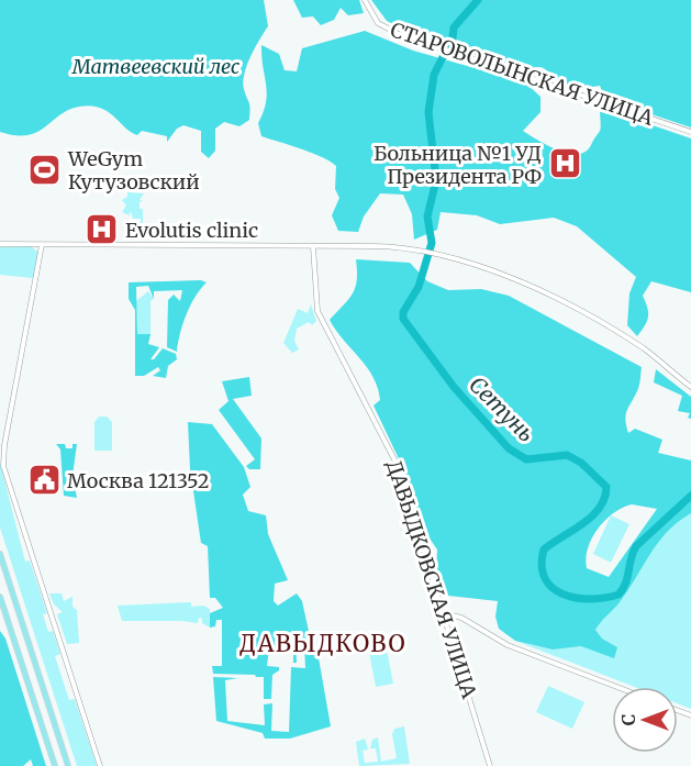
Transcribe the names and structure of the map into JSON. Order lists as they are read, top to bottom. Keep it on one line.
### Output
{"streets":{"street":["СТАРОВОЛЫНСКАЯ УЛИЦА","ДАВЫДКОВСКАЯ УЛИЦА"]},"districts":["ДАВЫДКОВО"],"water":["Сетунь"],"parks":["Матвеевский лес"],"places":{"hospital":["Больница №1 УД Президента РФ","Evolutis clinic"],"sports":["WeGym Кутузовский"],"public building":["Москва 121352"]},"north":"left"}
